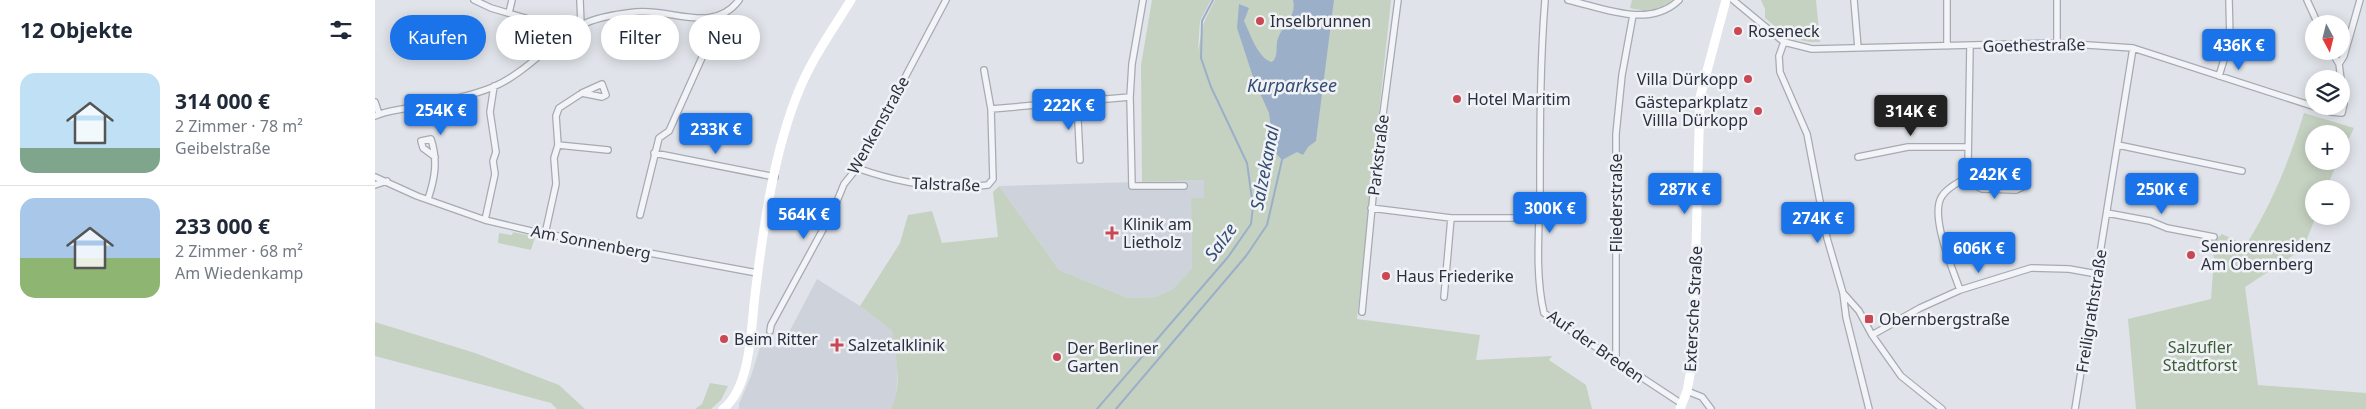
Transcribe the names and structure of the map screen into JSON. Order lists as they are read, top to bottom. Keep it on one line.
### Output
{"streets":{"main road":["Extersche Straße"],"street":["Goethestraße","Wenkenstraße","Parkstraße","Talstraße","Fliederstraße","Am Sonnenberg","Freiligrathstraße","Auf der Breden"]},"crossings":[["Goethestraße","Freiligrathstraße"],["Wenkenstraße","Talstraße"],["Fliederstraße","Auf der Breden"],["Extersche Straße","Auf der Breden"]],"water":["Kurparksee","Salzekanal","Salze"],"parks":["Salzufler Stadtforst"],"places":{"other":["Inselbrunnen","Roseneck","Villa Dürkopp","Hotel Maritim","Gästeparkplatz Villla Dürkopp","Seniorenresidenz Am Obernberg","Haus Friederike","Beim Ritter","Der Berliner Garten"],"health":["Klinik am Lietholz","Salzetalklinik"],"transit":["Obernbergstraße"]},"north":"bottom","page":{"heading":"12 Objekte","map_buttons":["+","−"],"chip":["Kaufen","Mieten","Filter","Neu"],"price":["436K €","222K €","254K €","314K €","233K €","242K €","287K €","250K €","300K €","564K €","274K €","606K €"],"list":[{"name":"314 000 €","note":"2 Zimmer · 78 m² · Geibelstraße"},{"name":"233 000 €","note":"2 Zimmer · 68 m² · Am Wiedenkamp"}]}}
